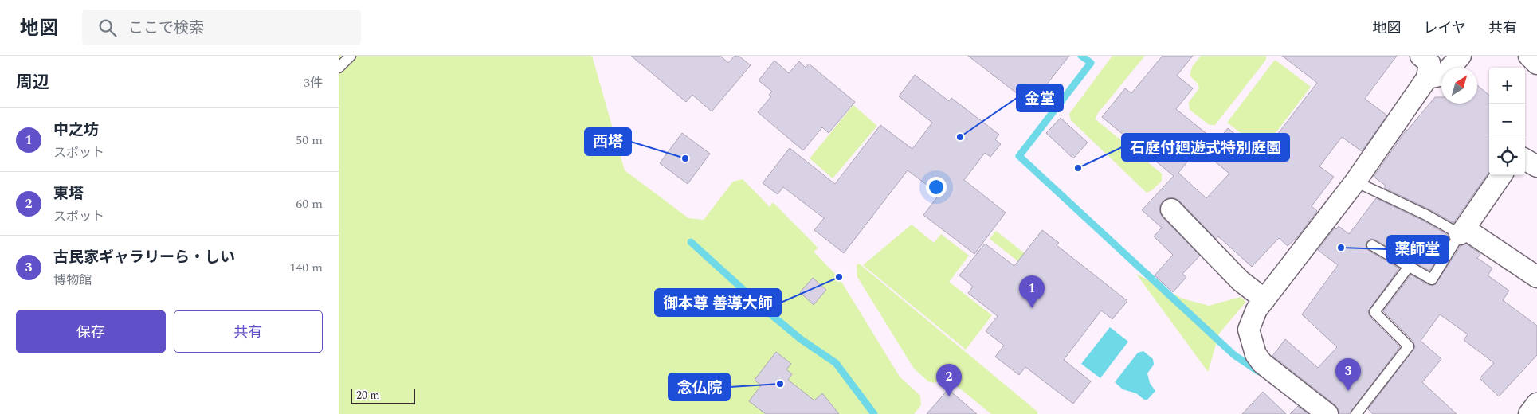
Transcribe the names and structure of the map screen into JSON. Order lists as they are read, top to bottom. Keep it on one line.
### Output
{"places":["金堂","西塔","石庭付廻遊式特別庭園","薬師堂","御本尊 善導大師","念仏院"],"scale_bar":"20 m","north":"top right","page":{"header":"地図","search":"ここで検索","nav":["地図","レイヤ","共有"],"heading":["周辺","3件"],"map_buttons":["+","−"],"list":[{"mark":"1","name":"中之坊","note":"スポット","value":"50 m"},{"mark":"2","name":"東塔","note":"スポット","value":"60 m"},{"mark":"3","name":"古民家ギャラリーら・しい","note":"博物館","value":"140 m"}],"pins":["1","3","2"],"buttons":["保存","共有"],"scale":"20 m"}}
